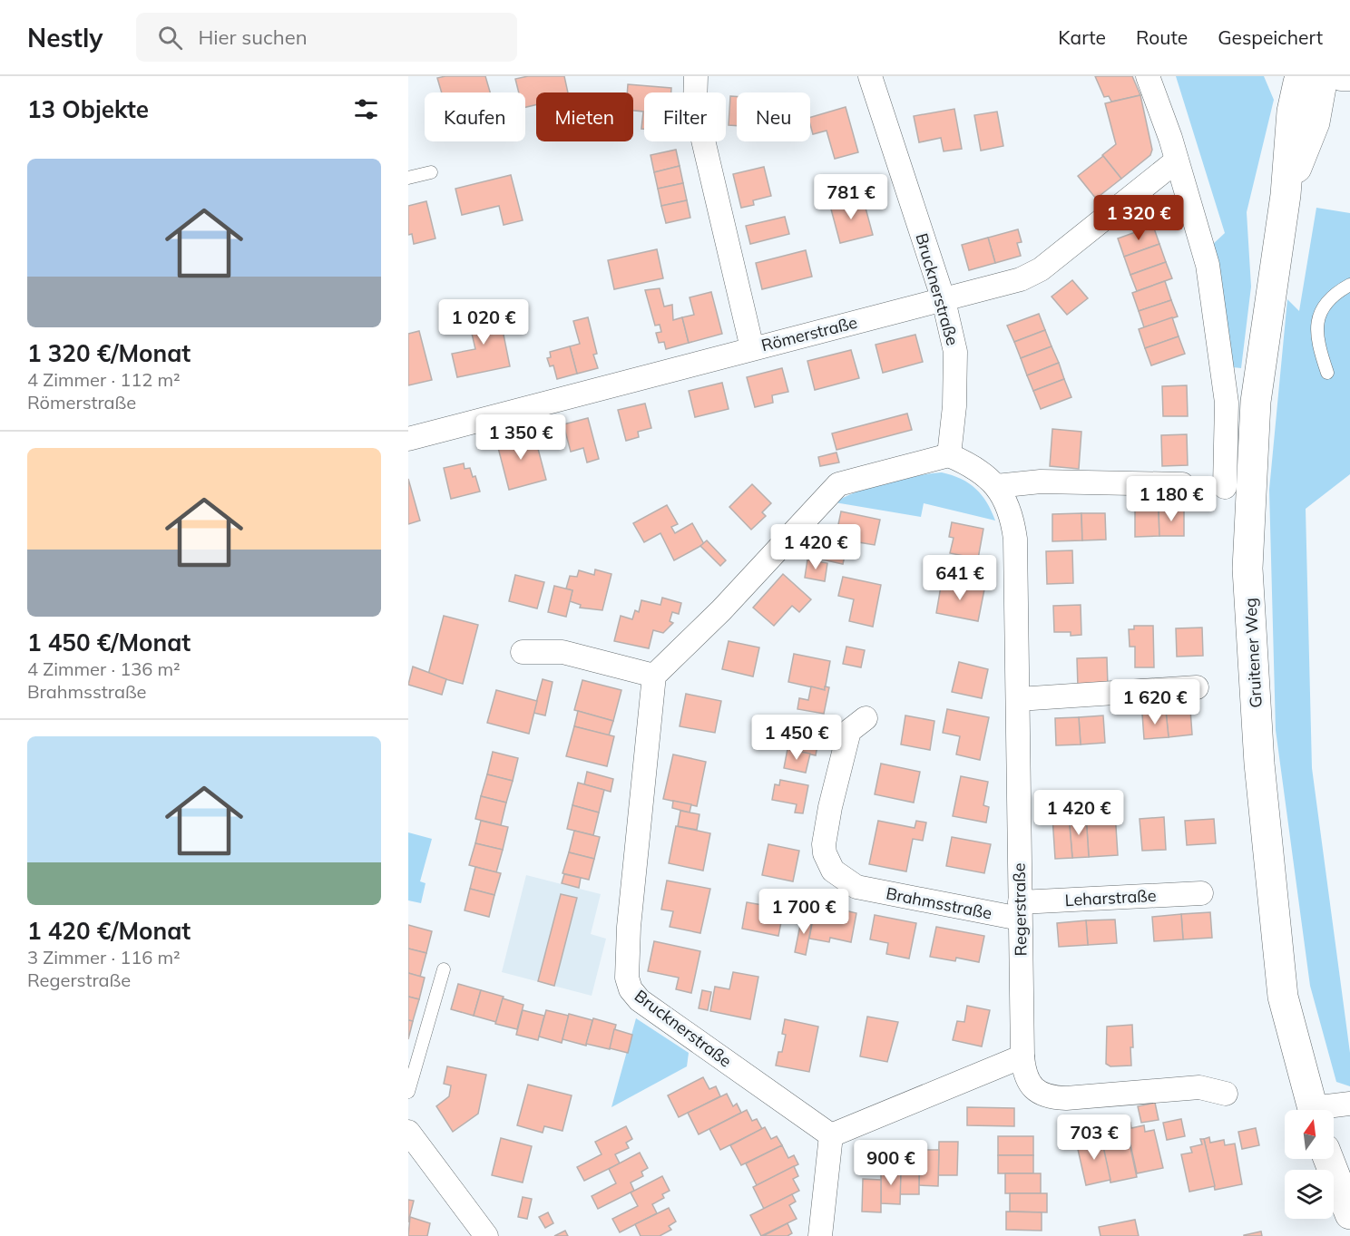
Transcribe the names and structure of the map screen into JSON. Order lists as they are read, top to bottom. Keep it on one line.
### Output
{"streets":{"street":["Brucknerstraße","Römerstraße","Gruitener Weg","Leharstraße","Brahmsstraße","Regerstraße"]},"crossings":[["Brucknerstraße","Römerstraße"],["Brucknerstraße","Regerstraße"],["Leharstraße","Brahmsstraße"],["Leharstraße","Regerstraße"],["Brahmsstraße","Regerstraße"]],"north":"top","page":{"header":"Nestly","search":"Hier suchen","nav":["Karte","Route","Gespeichert"],"heading":"13 Objekte","chip":["Kaufen","Mieten","Filter","Neu"],"list":[{"name":"1 320 €/Monat","note":"4 Zimmer · 112 m² · Römerstraße"},{"name":"1 450 €/Monat","note":"4 Zimmer · 136 m² · Brahmsstraße"},{"name":"1 420 €/Monat","note":"3 Zimmer · 116 m² · Regerstraße"}],"price":["781 €","1 320 €","1 020 €","1 350 €","1 180 €","1 420 €","641 €","1 620 €","1 450 €","1 420 €","1 700 €","703 €","900 €"]}}
